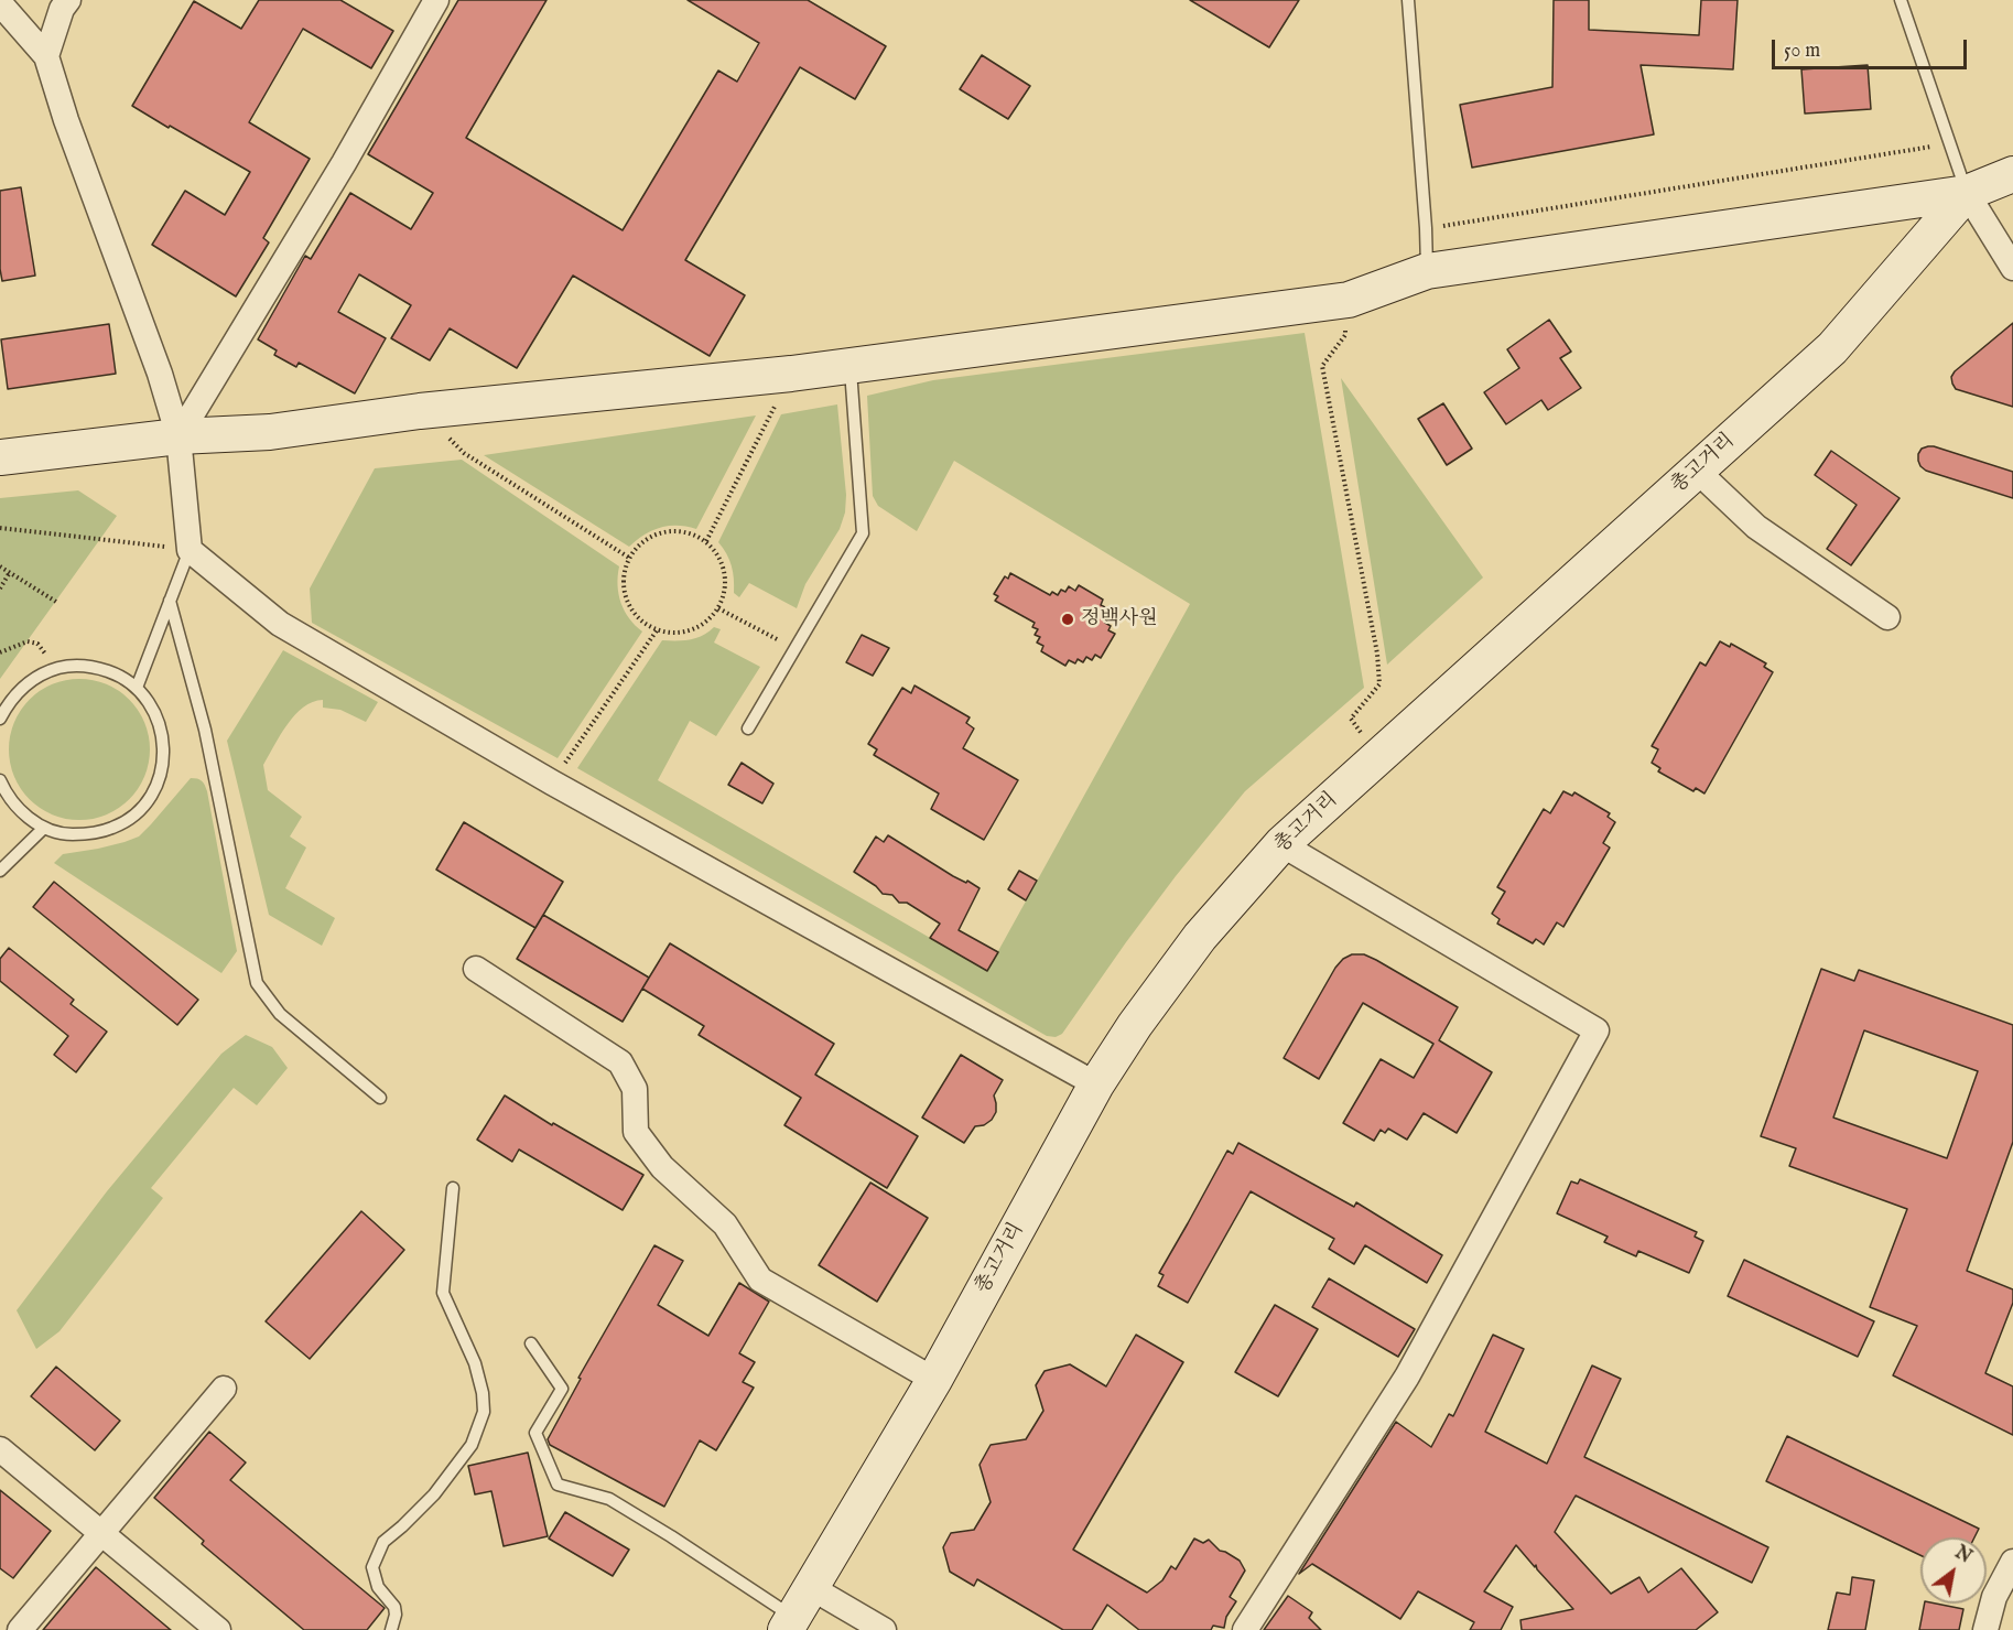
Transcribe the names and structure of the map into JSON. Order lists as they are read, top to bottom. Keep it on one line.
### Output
{"streets":{"street":["총고거리"]},"places":["정백사원"],"scale_bar":"50 m","north":"top right"}
